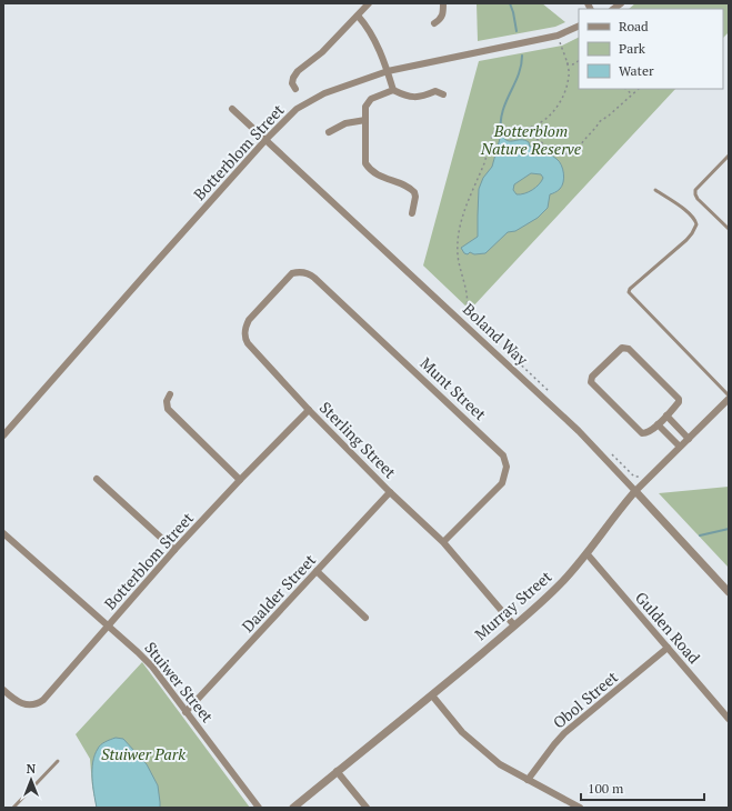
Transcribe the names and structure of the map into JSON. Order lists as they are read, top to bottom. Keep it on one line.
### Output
{"streets":{"street":["Botterblom Street","Boland Way","Munt Street","Sterling Street","Daalder Street","Murray Street","Gulden Road","Stuiwer Street","Obol Street"]},"crossings":[["Botterblom Street","Boland Way"],["Botterblom Street","Sterling Street"],["Botterblom Street","Stuiwer Street"],["Boland Way","Murray Street"],["Munt Street","Sterling Street"],["Sterling Street","Daalder Street"],["Sterling Street","Murray Street"],["Daalder Street","Stuiwer Street"],["Murray Street","Gulden Road"],["Gulden Road","Obol Street"]],"parks":["Botterblom Nature Reserve","Stuiwer Park"],"legend":["Road","Park","Water"],"scale_bar":"100 m","north":"top"}
